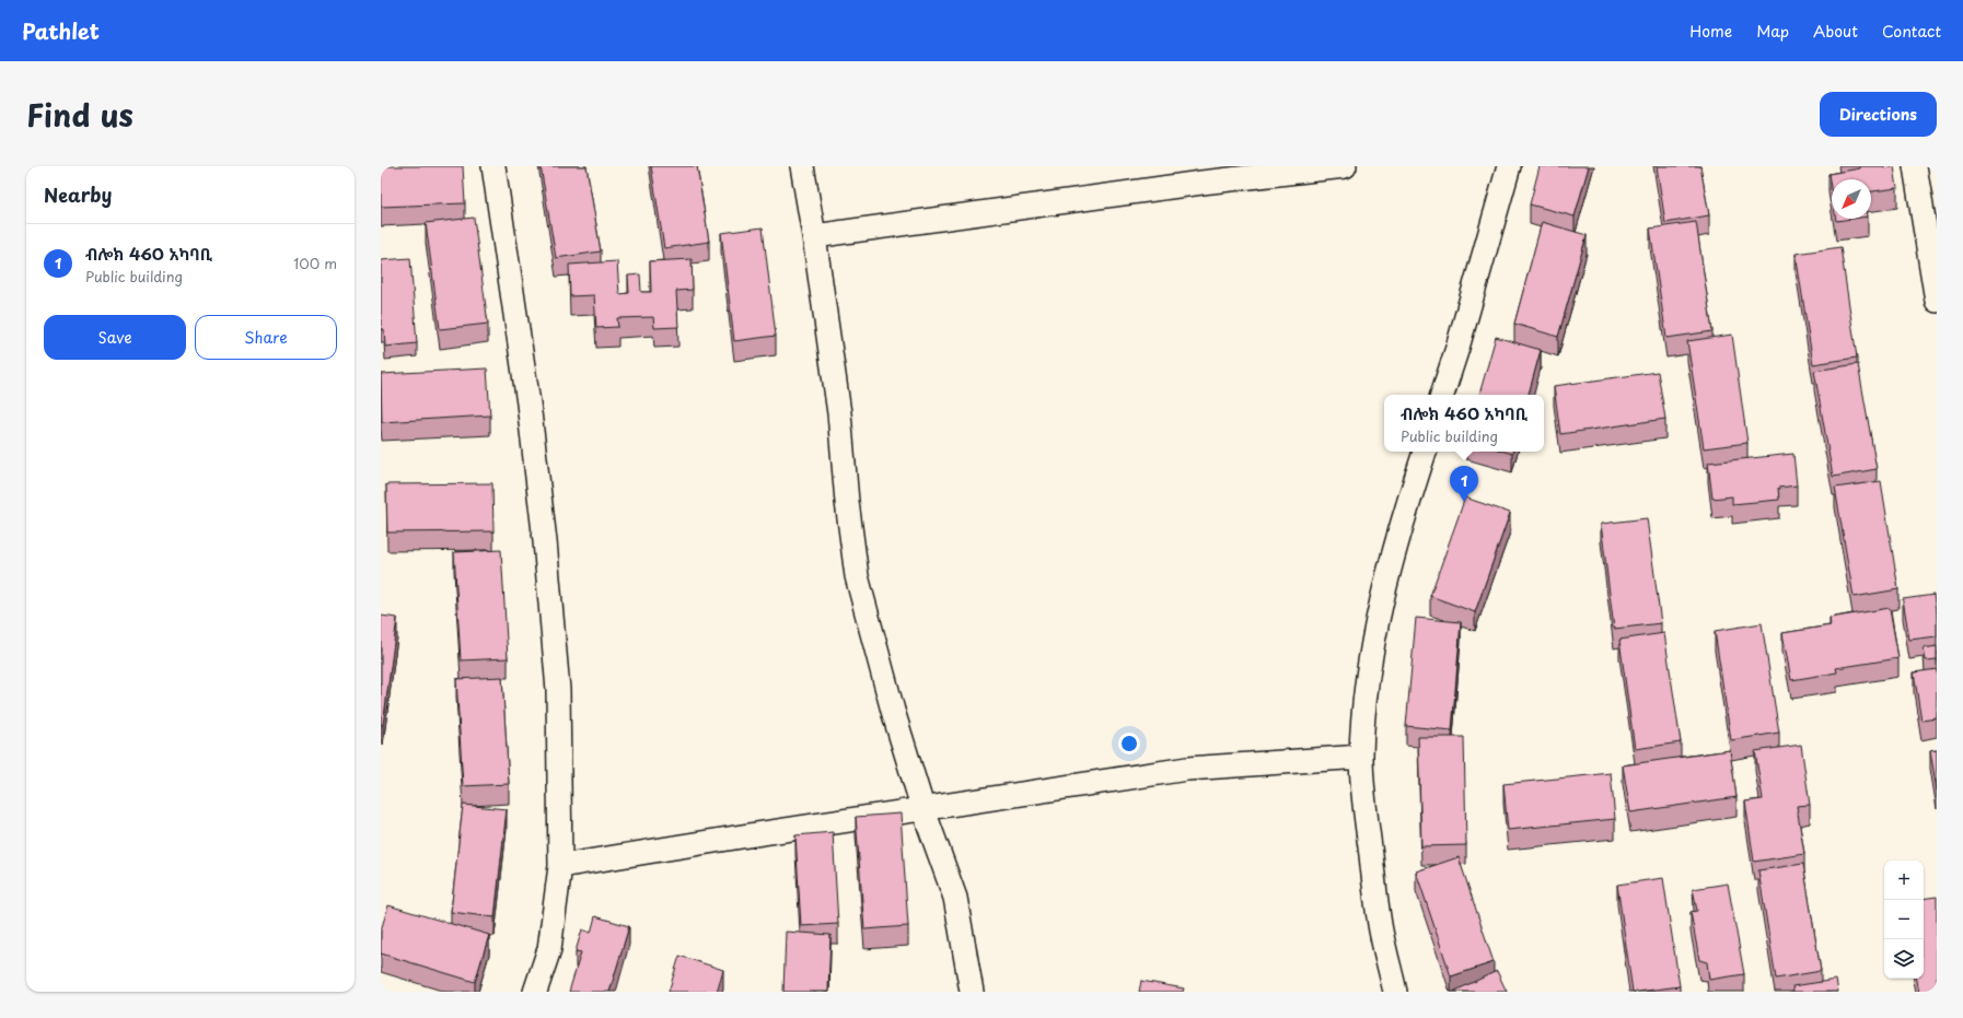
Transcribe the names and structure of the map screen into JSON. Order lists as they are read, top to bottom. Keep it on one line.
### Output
{"north":"bottom left","page":{"header":"Pathlet","nav":["Home","Map","About","Contact"],"title":"Find us","buttons":["Directions",["Save","Share"]],"heading":"Nearby","list":[{"mark":"1","name":"ብሎክ 460 አካባቢ","note":"Public building","value":"100 m"}],"popup":["ብሎክ 460 አካባቢ","Public building"],"pins":"1","map_buttons":["+","−"]}}
